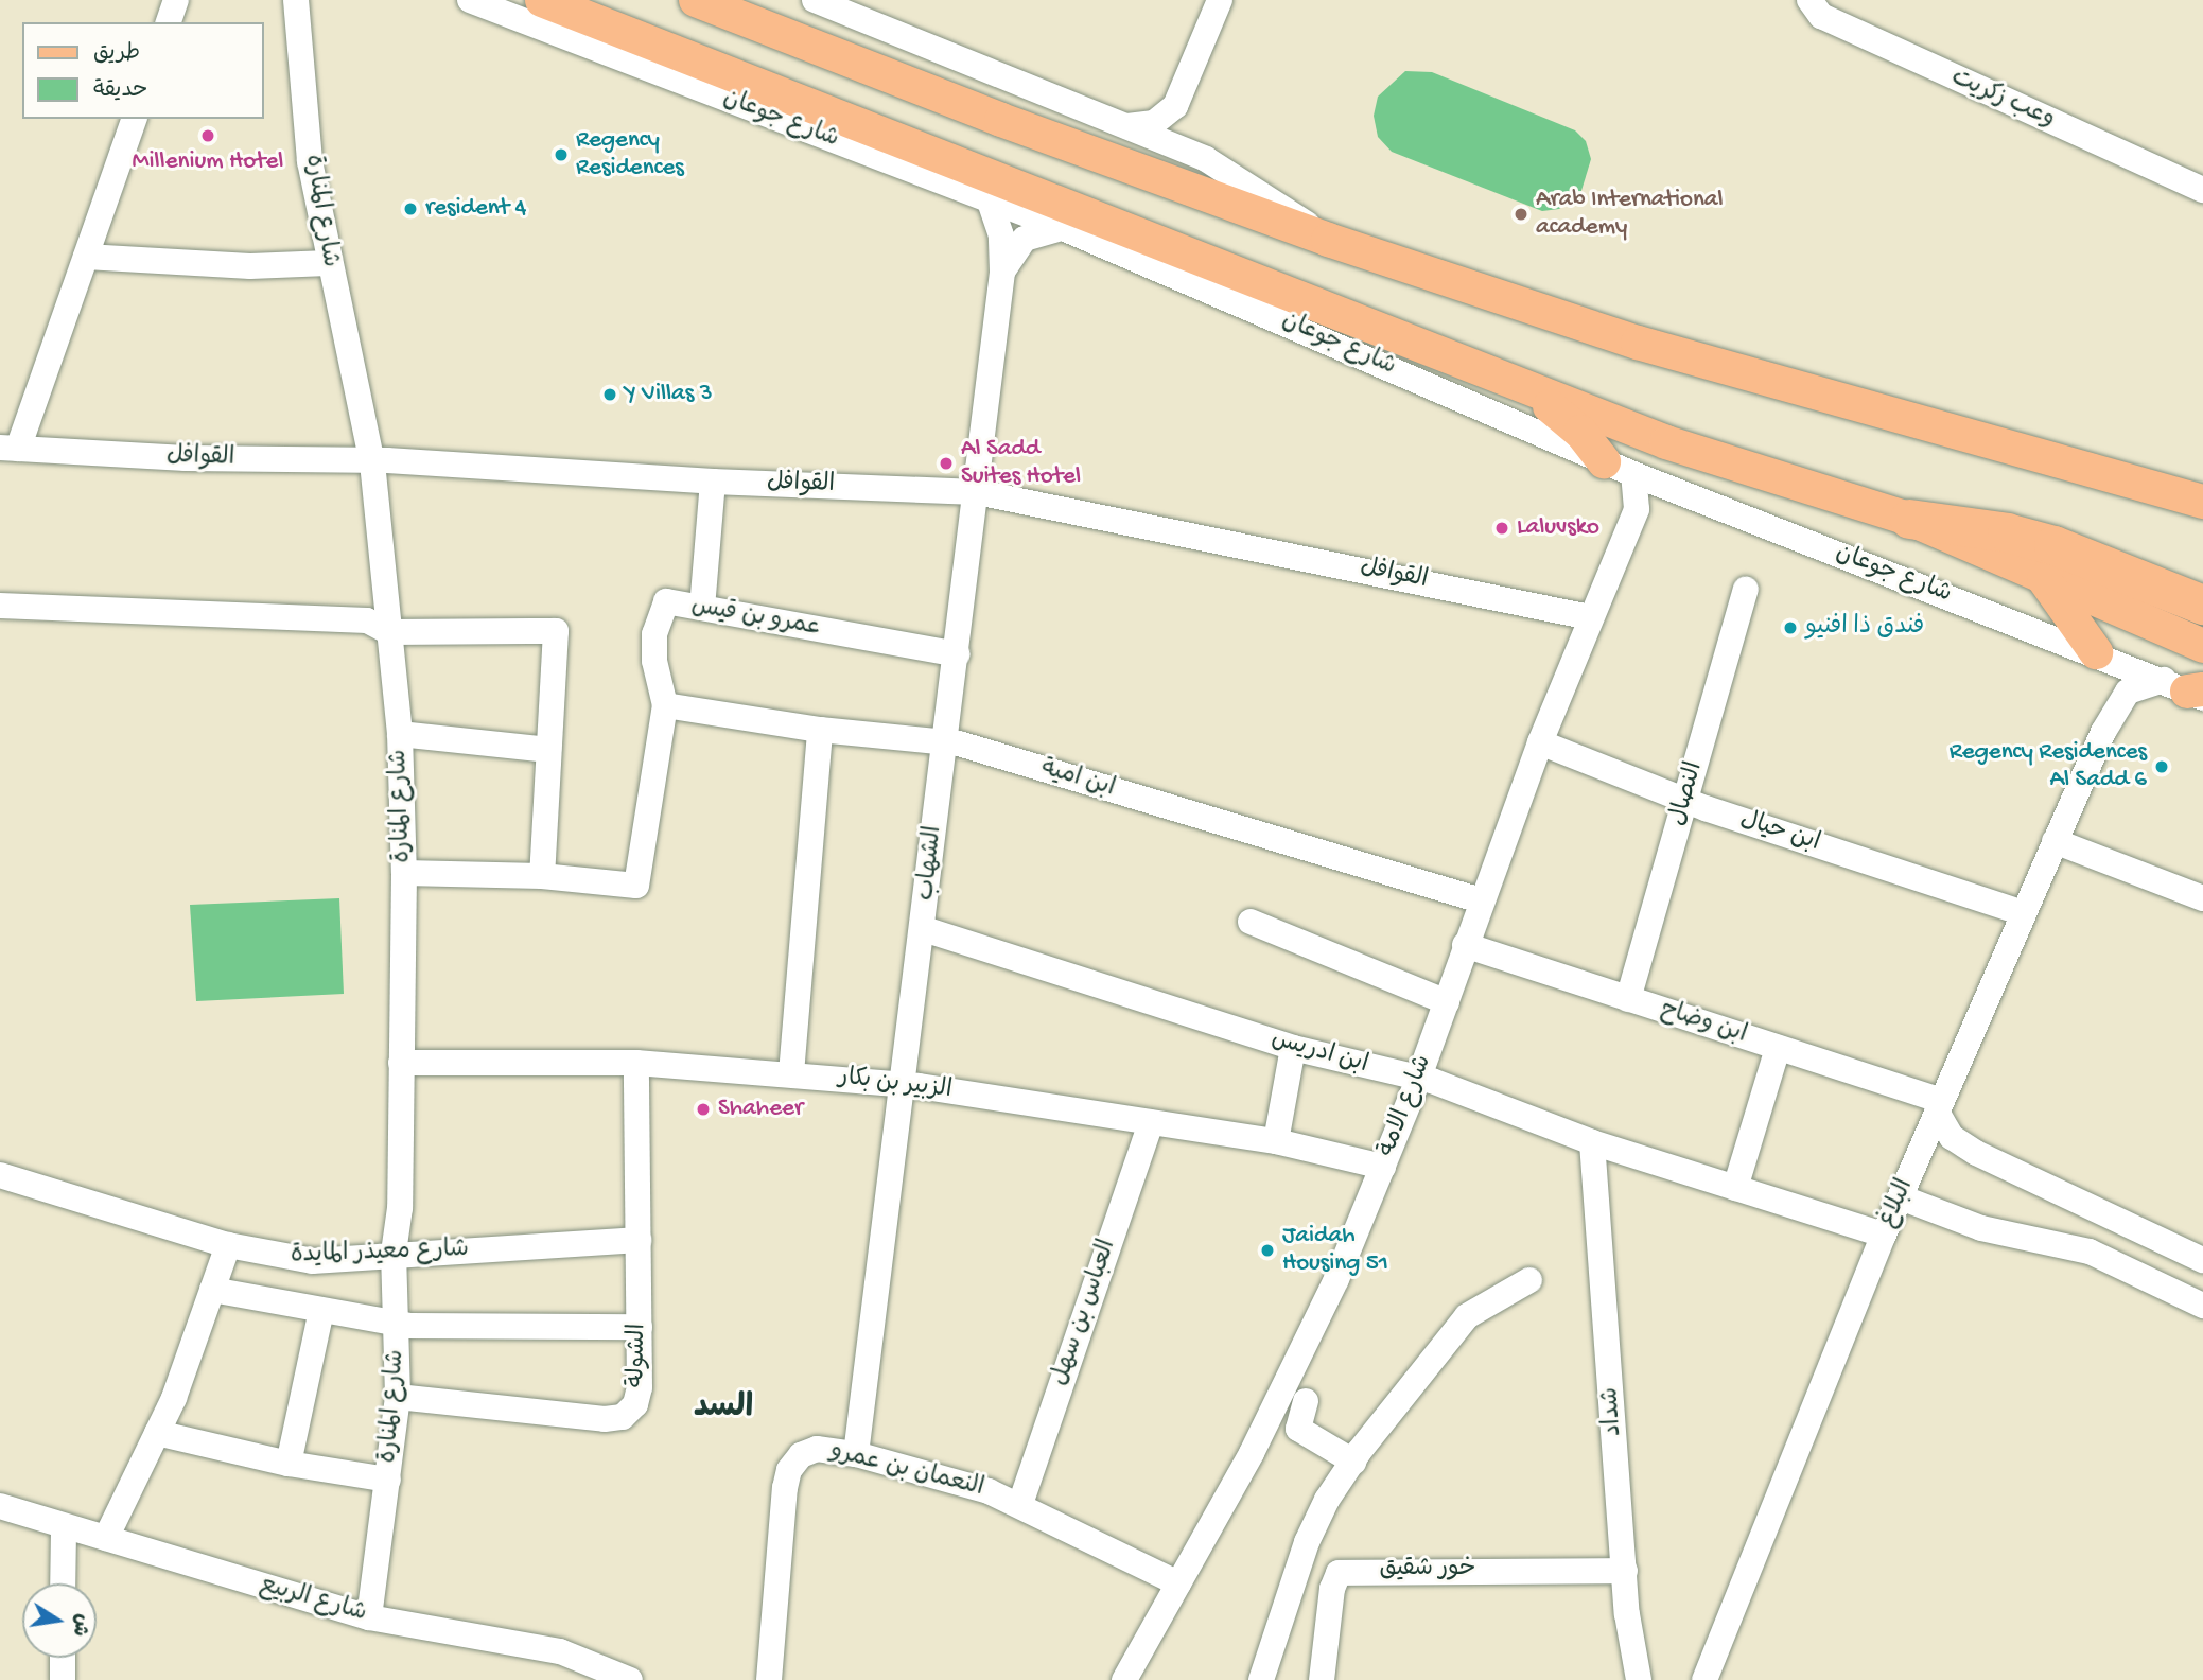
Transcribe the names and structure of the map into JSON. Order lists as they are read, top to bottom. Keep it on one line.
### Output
{"streets":{"main road":["شارع جوعان"],"street":["وعب زكريت","شارع المنارة","القوافل","عمرو بن قيس","ابن امية","النصال","ابن حيال","الشهاب","ابن وضاح","ابن ادريس","الزبير بن بكار","شارع الامة","البلاغ","شارع معيذر المايدة","العباس بن سهل","الشولة","شداد","النعمان بن عمرو","خور شقيق","شارع الربيع"]},"crossings":[["شارع جوعان","الشهاب"],["شارع جوعان","البلاغ"],["شارع المنارة","القوافل"],["شارع المنارة","الزبير بن بكار"],["شارع المنارة","شارع معيذر المايدة"],["شارع المنارة","الشولة"],["شارع المنارة","شارع الربيع"],["القوافل","الشهاب"],["القوافل","شارع الامة"],["عمرو بن قيس","ابن امية"],["عمرو بن قيس","الشهاب"],["ابن امية","الشهاب"],["ابن امية","شارع الامة"],["النصال","ابن حيال"],["النصال","ابن وضاح"],["ابن حيال","شارع الامة"],["ابن حيال","البلاغ"],["الشهاب","ابن ادريس"],["الشهاب","الزبير بن بكار"],["الشهاب","النعمان بن عمرو"],["ابن وضاح","شارع الامة"],["ابن وضاح","البلاغ"],["ابن ادريس","شارع الامة"],["ابن ادريس","البلاغ"],["ابن ادريس","شداد"],["الزبير بن بكار","شارع الامة"],["الزبير بن بكار","العباس بن سهل"],["الزبير بن بكار","الشولة"],["شارع الامة","النعمان بن عمرو"],["شارع معيذر المايدة","الشولة"],["العباس بن سهل","النعمان بن عمرو"],["شداد","خور شقيق"]],"districts":["السد"],"places":["Millenium Hotel","Regency Residences","resident 4","Arab International academy","Y Villas 3","Al Sadd Suites Hotel","Laluvsko","فندق ذا افنيو","Regency Residences Al Sadd 6","Shaheer","Jaidah Housing 51"],"legend":["طريق","حديقة"],"north":"right"}
